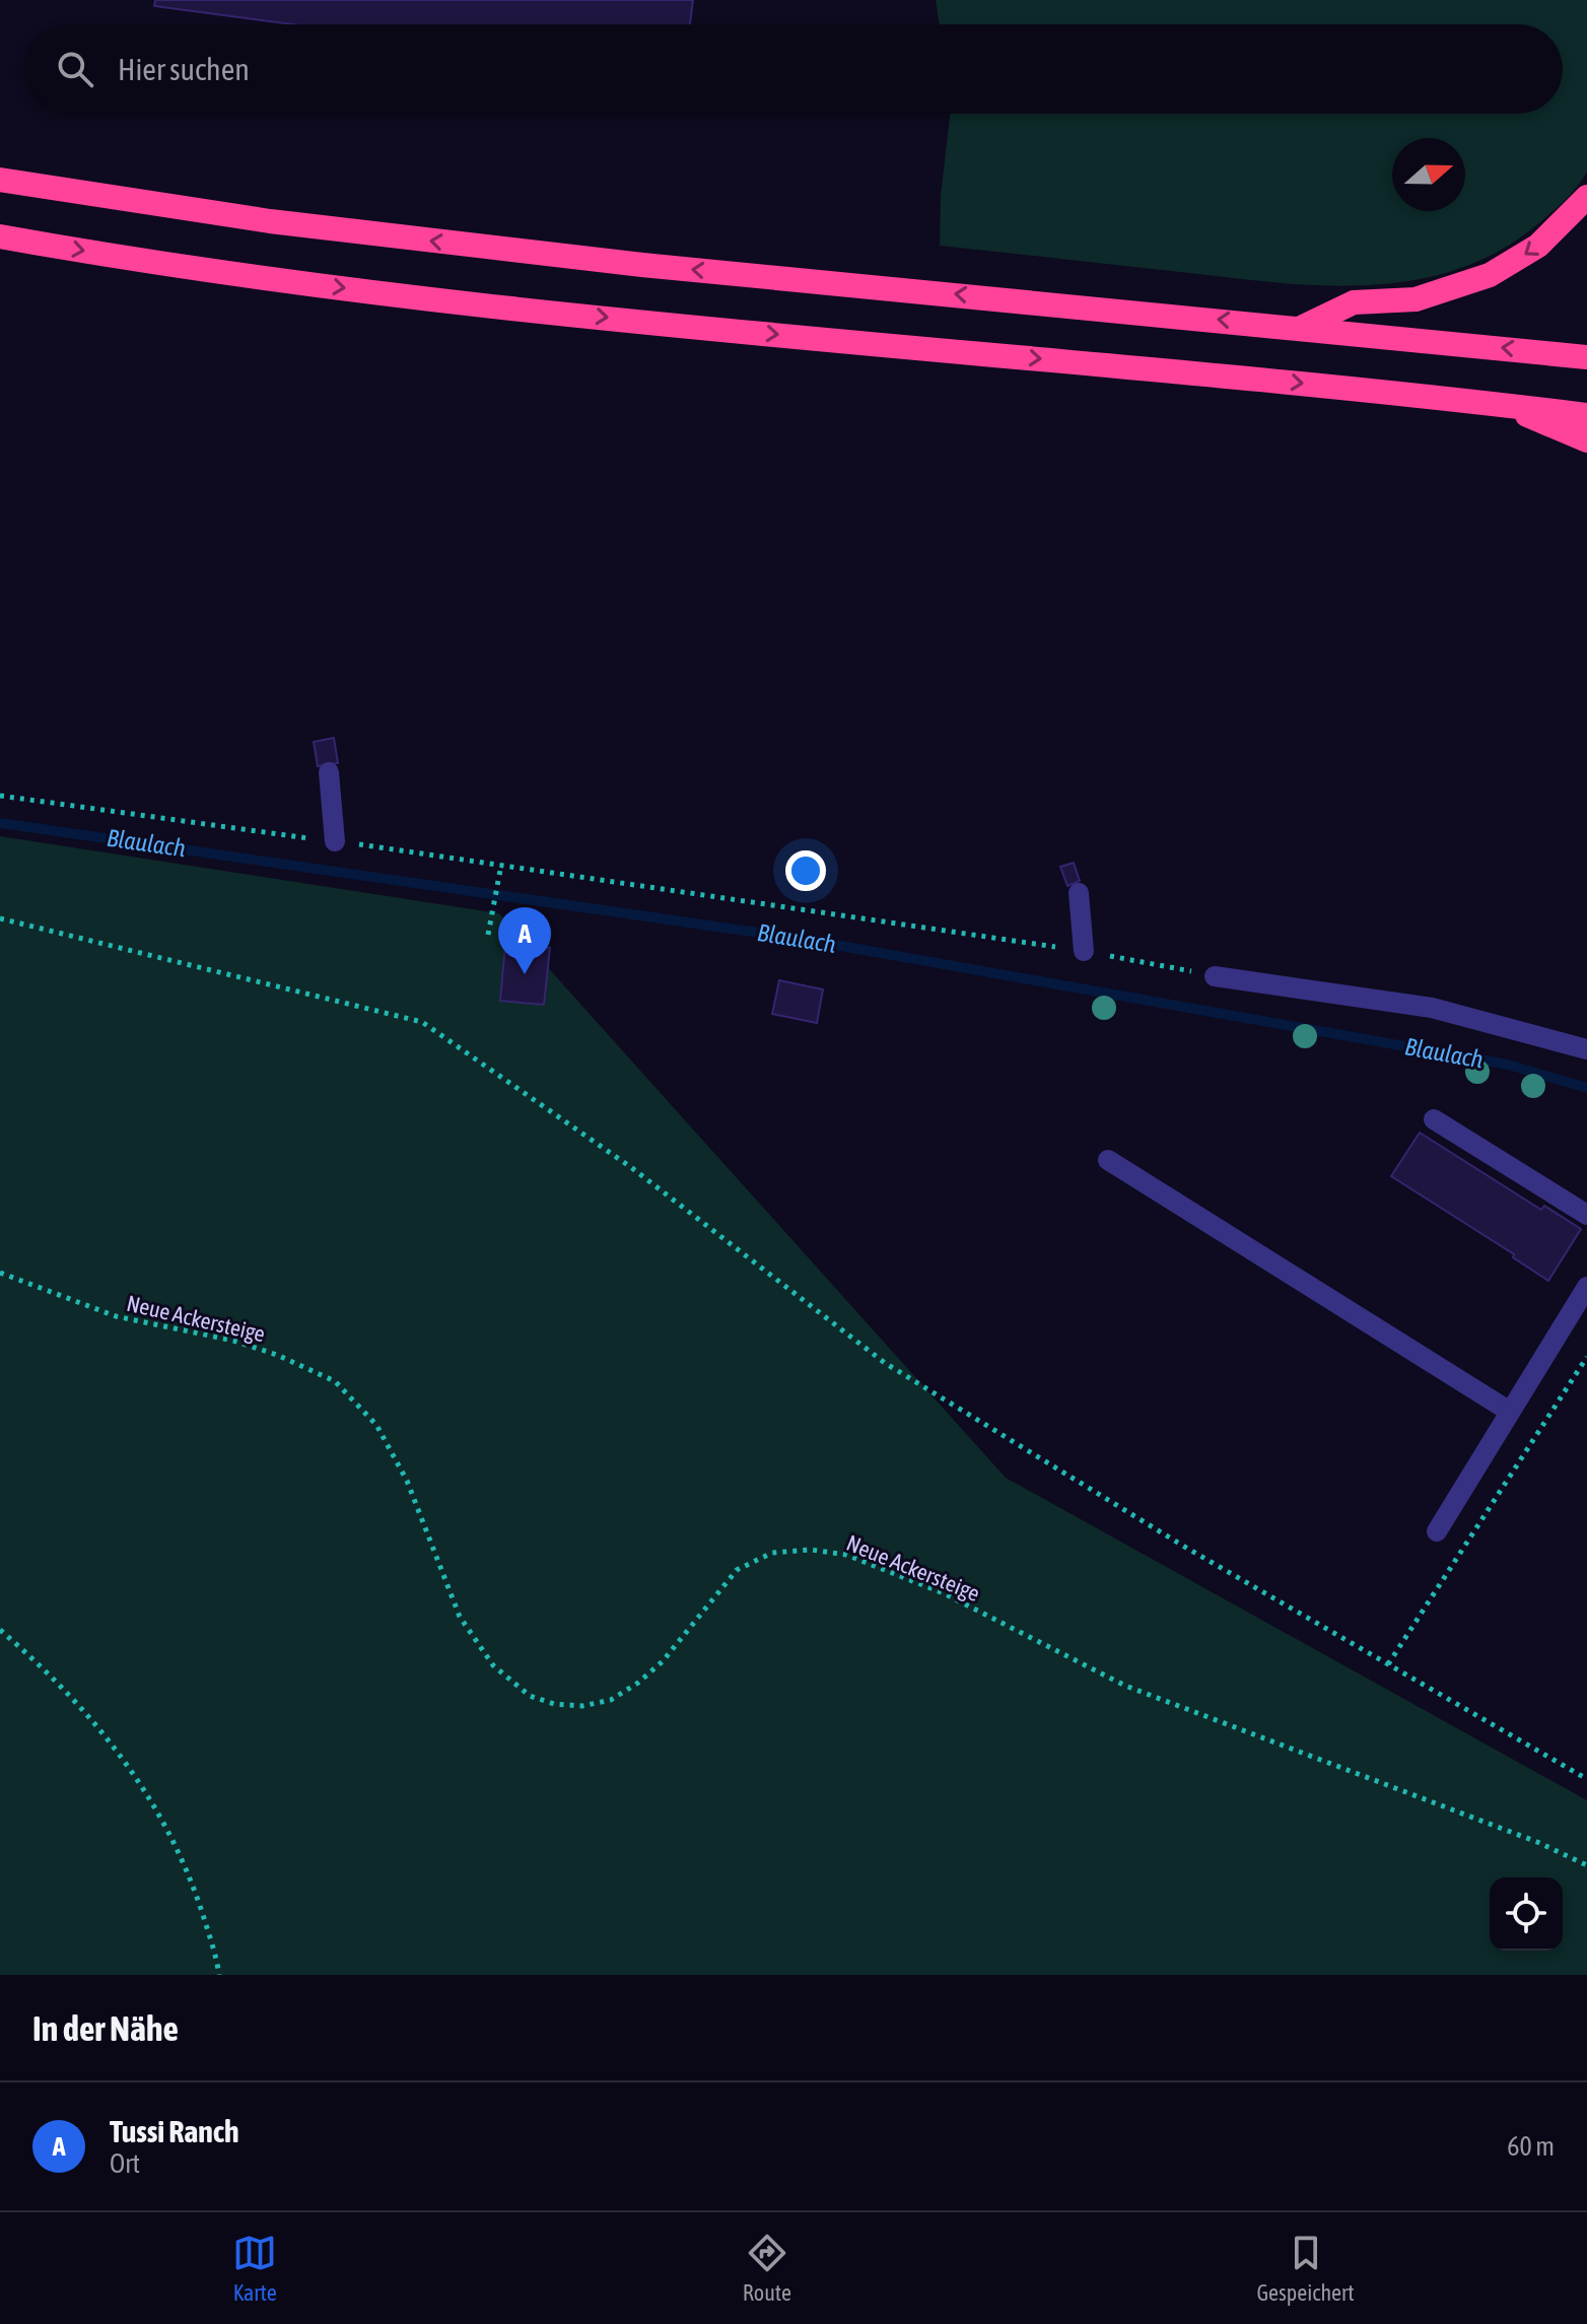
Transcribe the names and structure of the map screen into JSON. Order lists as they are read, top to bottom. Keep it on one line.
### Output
{"streets":{"path":["Neue Ackersteige"]},"water":["Blaulach"],"north":"right","page":{"search":"Hier suchen","pins":"A","heading":"In der Nähe","list":[{"mark":"A","name":"Tussi Ranch","note":"Ort","value":"60 m"}],"nav":["Karte","Route","Gespeichert"]}}
